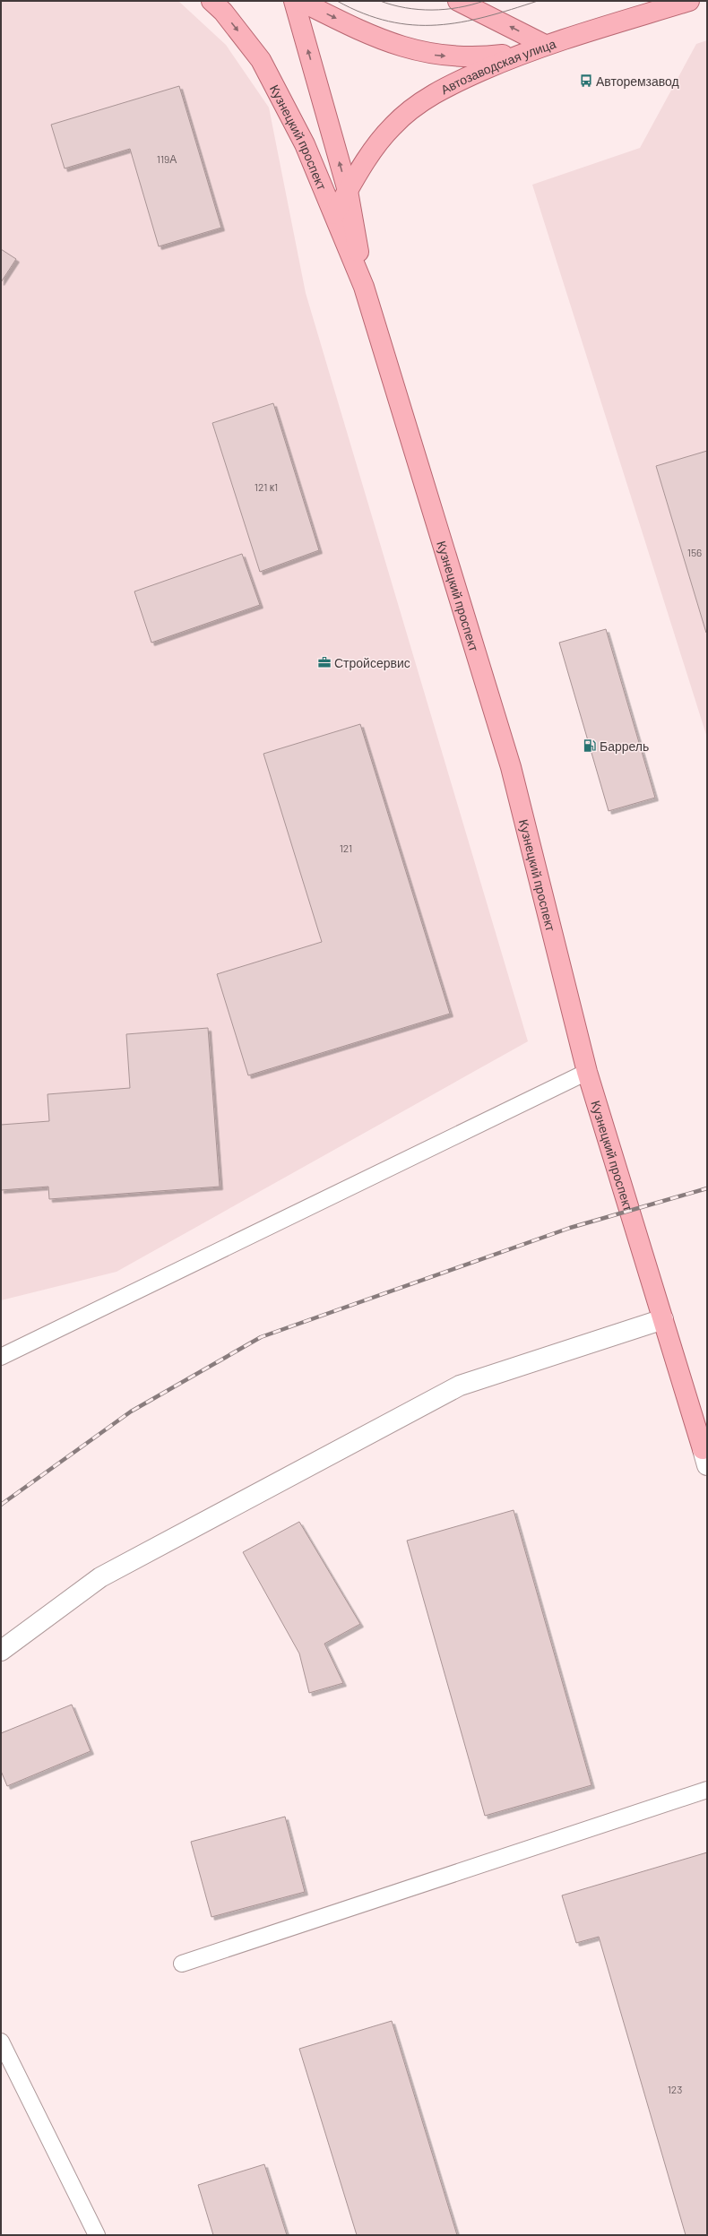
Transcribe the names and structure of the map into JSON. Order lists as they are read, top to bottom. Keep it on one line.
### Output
{"streets":{"main road":["Автозаводская улица","Кузнецкий проспект"]},"crossings":[["Автозаводская улица","Кузнецкий проспект"]],"places":{"bus stop":["Авторемзавод"],"office":["Стройсервис"],"fuel station":["Баррель"]},"house_numbers":["119А","121 к1","156","121","123"]}
